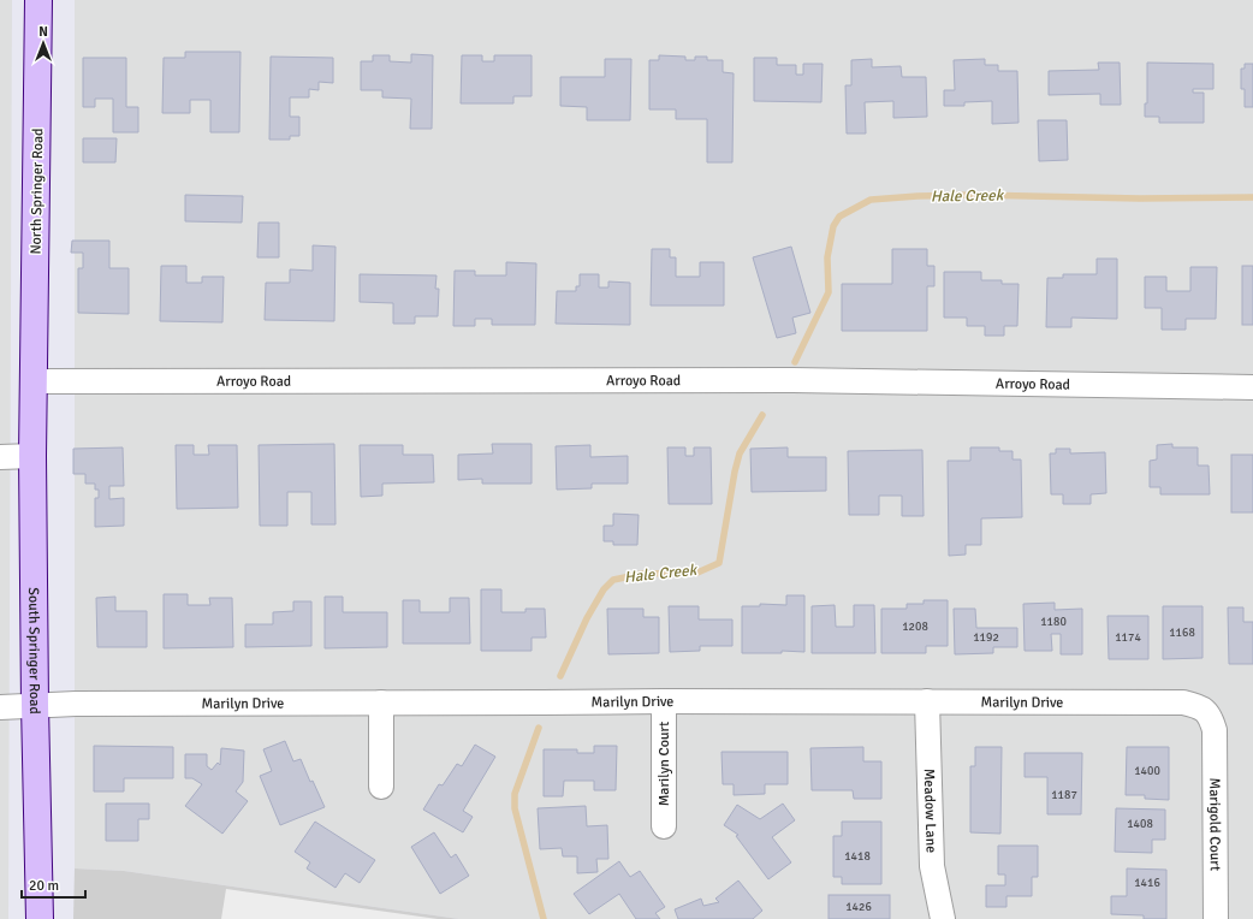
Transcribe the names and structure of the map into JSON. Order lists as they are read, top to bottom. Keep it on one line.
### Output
{"streets":{"street":["North Springer Road","Arroyo Road","South Springer Road","Marilyn Drive","Marilyn Court","Meadow Lane","Marigold Court"]},"crossings":[["North Springer Road","Arroyo Road"],["North Springer Road","South Springer Road"],["Arroyo Road","South Springer Road"],["South Springer Road","Marilyn Drive"],["Marilyn Drive","Marilyn Court"],["Marilyn Drive","Meadow Lane"],["Marilyn Drive","Marigold Court"]],"water":["Hale Creek"],"house_numbers":["1180","1208","1168","1192","1174","1400","1187","1408","1418","1416","1426"],"scale_bar":"20 m","north":"top"}
